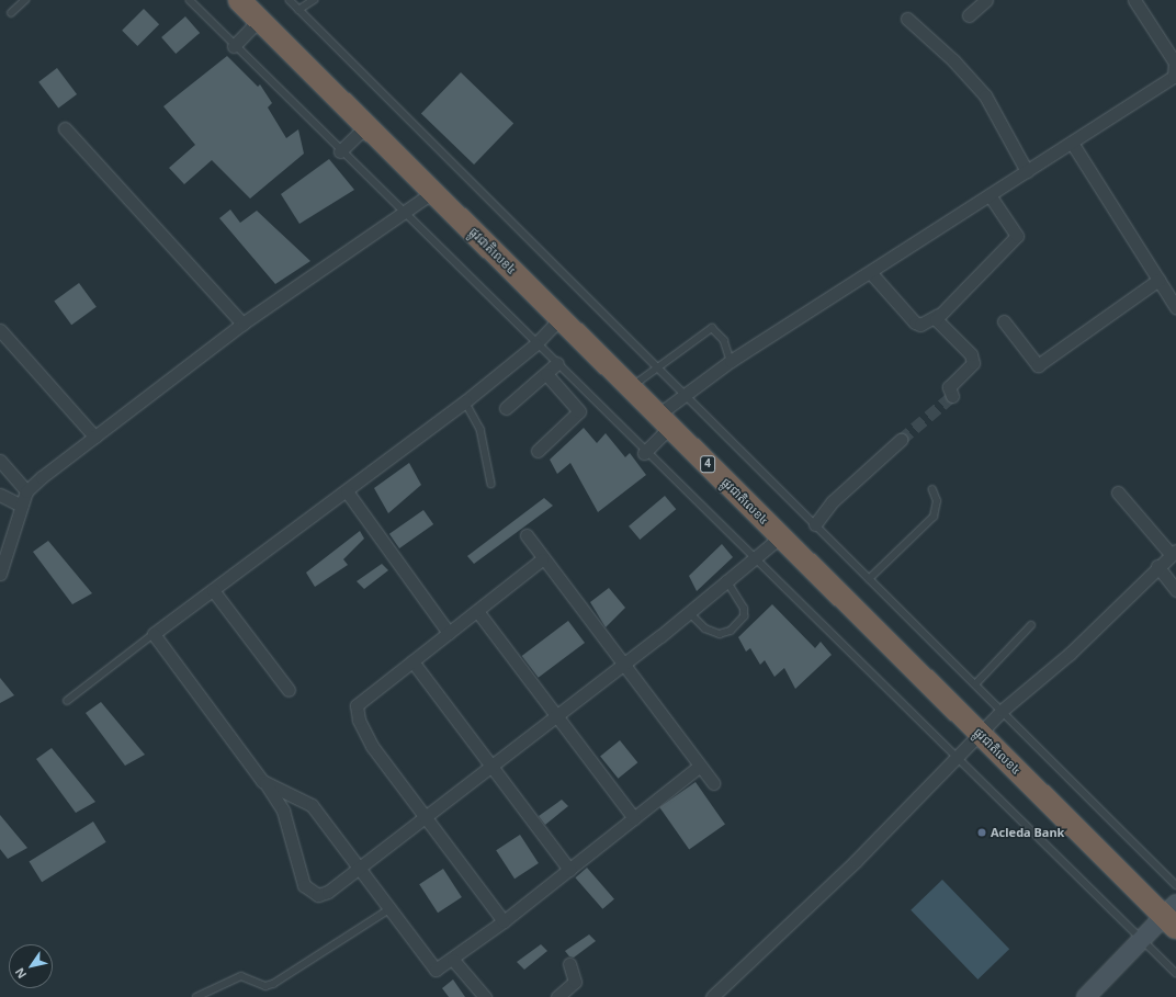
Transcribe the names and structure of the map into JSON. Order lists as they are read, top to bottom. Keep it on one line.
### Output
{"streets":{"highway":["ផ្លូវជាតិលេខ៤","4"]},"places":["Acleda Bank"],"north":"bottom left"}
